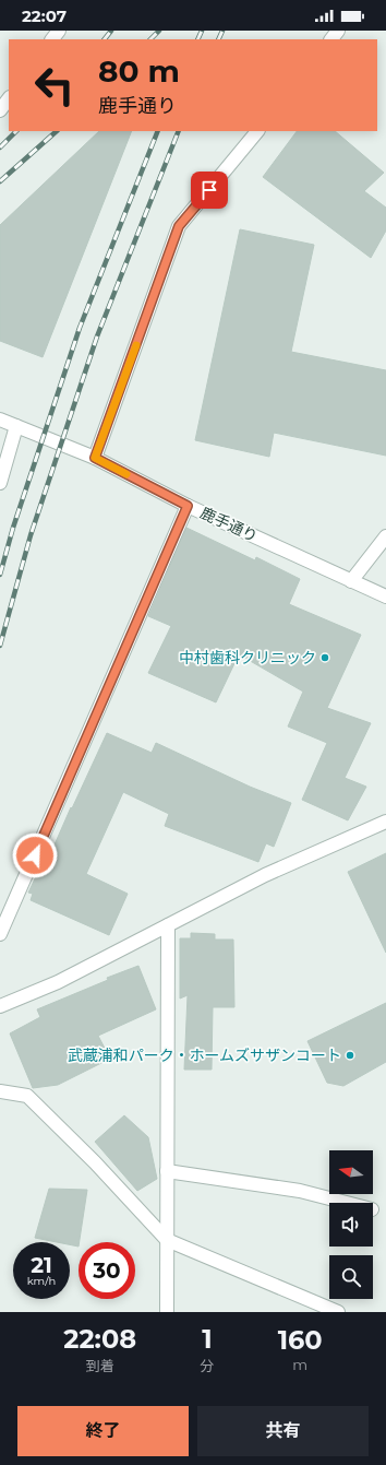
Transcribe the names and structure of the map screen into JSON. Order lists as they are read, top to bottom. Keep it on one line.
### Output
{"streets":{"street":["鹿手通り"]},"places":["中村歯科クリニック","武蔵浦和パーク・ホームズサザンコート"],"north":"left","page":{"status":"22:07","turn":["80 m","鹿手通り"],"speed":"21 km/h","limit":"30","eta":["22:08","到着","1","分","160","m"],"buttons":["終了","共有"]}}
